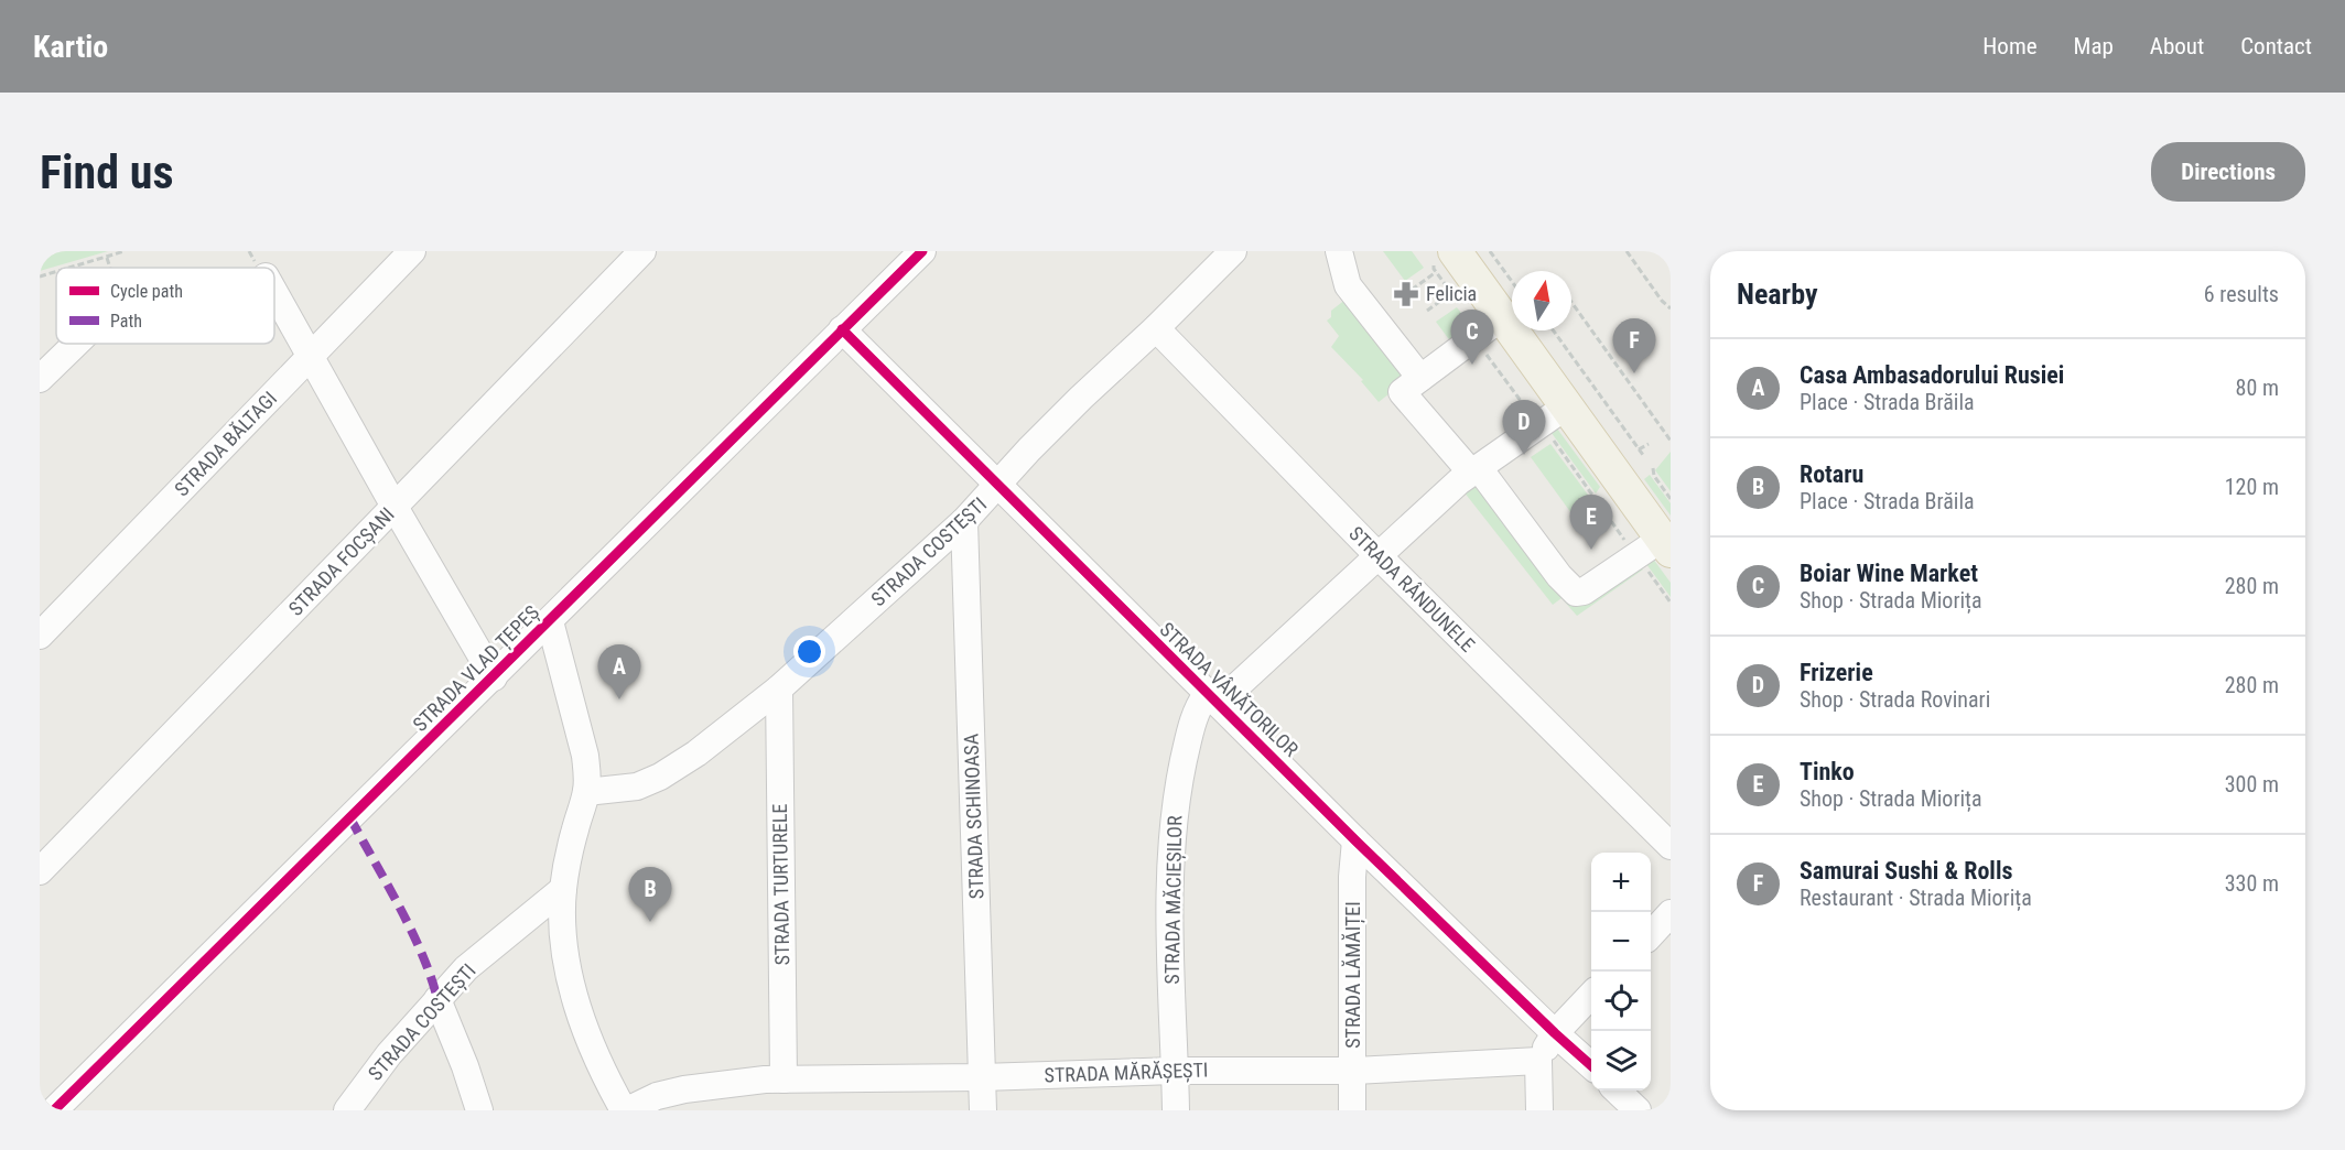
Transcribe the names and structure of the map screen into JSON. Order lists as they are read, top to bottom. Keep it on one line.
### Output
{"streets":{"street":["STRADA BĂLTAGI","STRADA COSTEȘTI","STRADA FOCȘANI","STRADA RÂNDUNELE","STRADA VLAD ȚEPEȘ","STRADA VÂNĂTORILOR","STRADA SCHINOASA","STRADA TURTURELE","STRADA MĂCIEȘILOR","STRADA LĂMĂIȚEI","STRADA MĂRĂȘEȘTI"]},"crossings":[["STRADA COSTEȘTI","STRADA RÂNDUNELE"],["STRADA COSTEȘTI","STRADA VÂNĂTORILOR"],["STRADA COSTEȘTI","STRADA SCHINOASA"],["STRADA COSTEȘTI","STRADA TURTURELE"],["STRADA VLAD ȚEPEȘ","STRADA VÂNĂTORILOR"],["STRADA VÂNĂTORILOR","STRADA MĂCIEȘILOR"],["STRADA VÂNĂTORILOR","STRADA LĂMĂIȚEI"],["STRADA SCHINOASA","STRADA MĂRĂȘEȘTI"],["STRADA TURTURELE","STRADA MĂRĂȘEȘTI"],["STRADA MĂCIEȘILOR","STRADA MĂRĂȘEȘTI"],["STRADA LĂMĂIȚEI","STRADA MĂRĂȘEȘTI"]],"places":{"pharmacy":["Felicia"]},"legend":["Cycle path","Path"],"north":"top","page":{"header":"Kartio","nav":["Home","Map","About","Contact"],"buttons":"Directions","title":"Find us","heading":["Nearby","6 results"],"pins":["C","F","D","E","A","B"],"list":[{"mark":"A","name":"Casa Ambasadorului Rusiei","note":"Place · Strada Brăila","value":"80 m"},{"mark":"B","name":"Rotaru","note":"Place · Strada Brăila","value":"120 m"},{"mark":"C","name":"Boiar Wine Market","note":"Shop · Strada Miorița","value":"280 m"},{"mark":"D","name":"Frizerie","note":"Shop · Strada Rovinari","value":"280 m"},{"mark":"E","name":"Tinko","note":"Shop · Strada Miorița","value":"300 m"},{"mark":"F","name":"Samurai Sushi & Rolls","note":"Restaurant · Strada Miorița","value":"330 m"}],"map_buttons":["+","−"]}}
